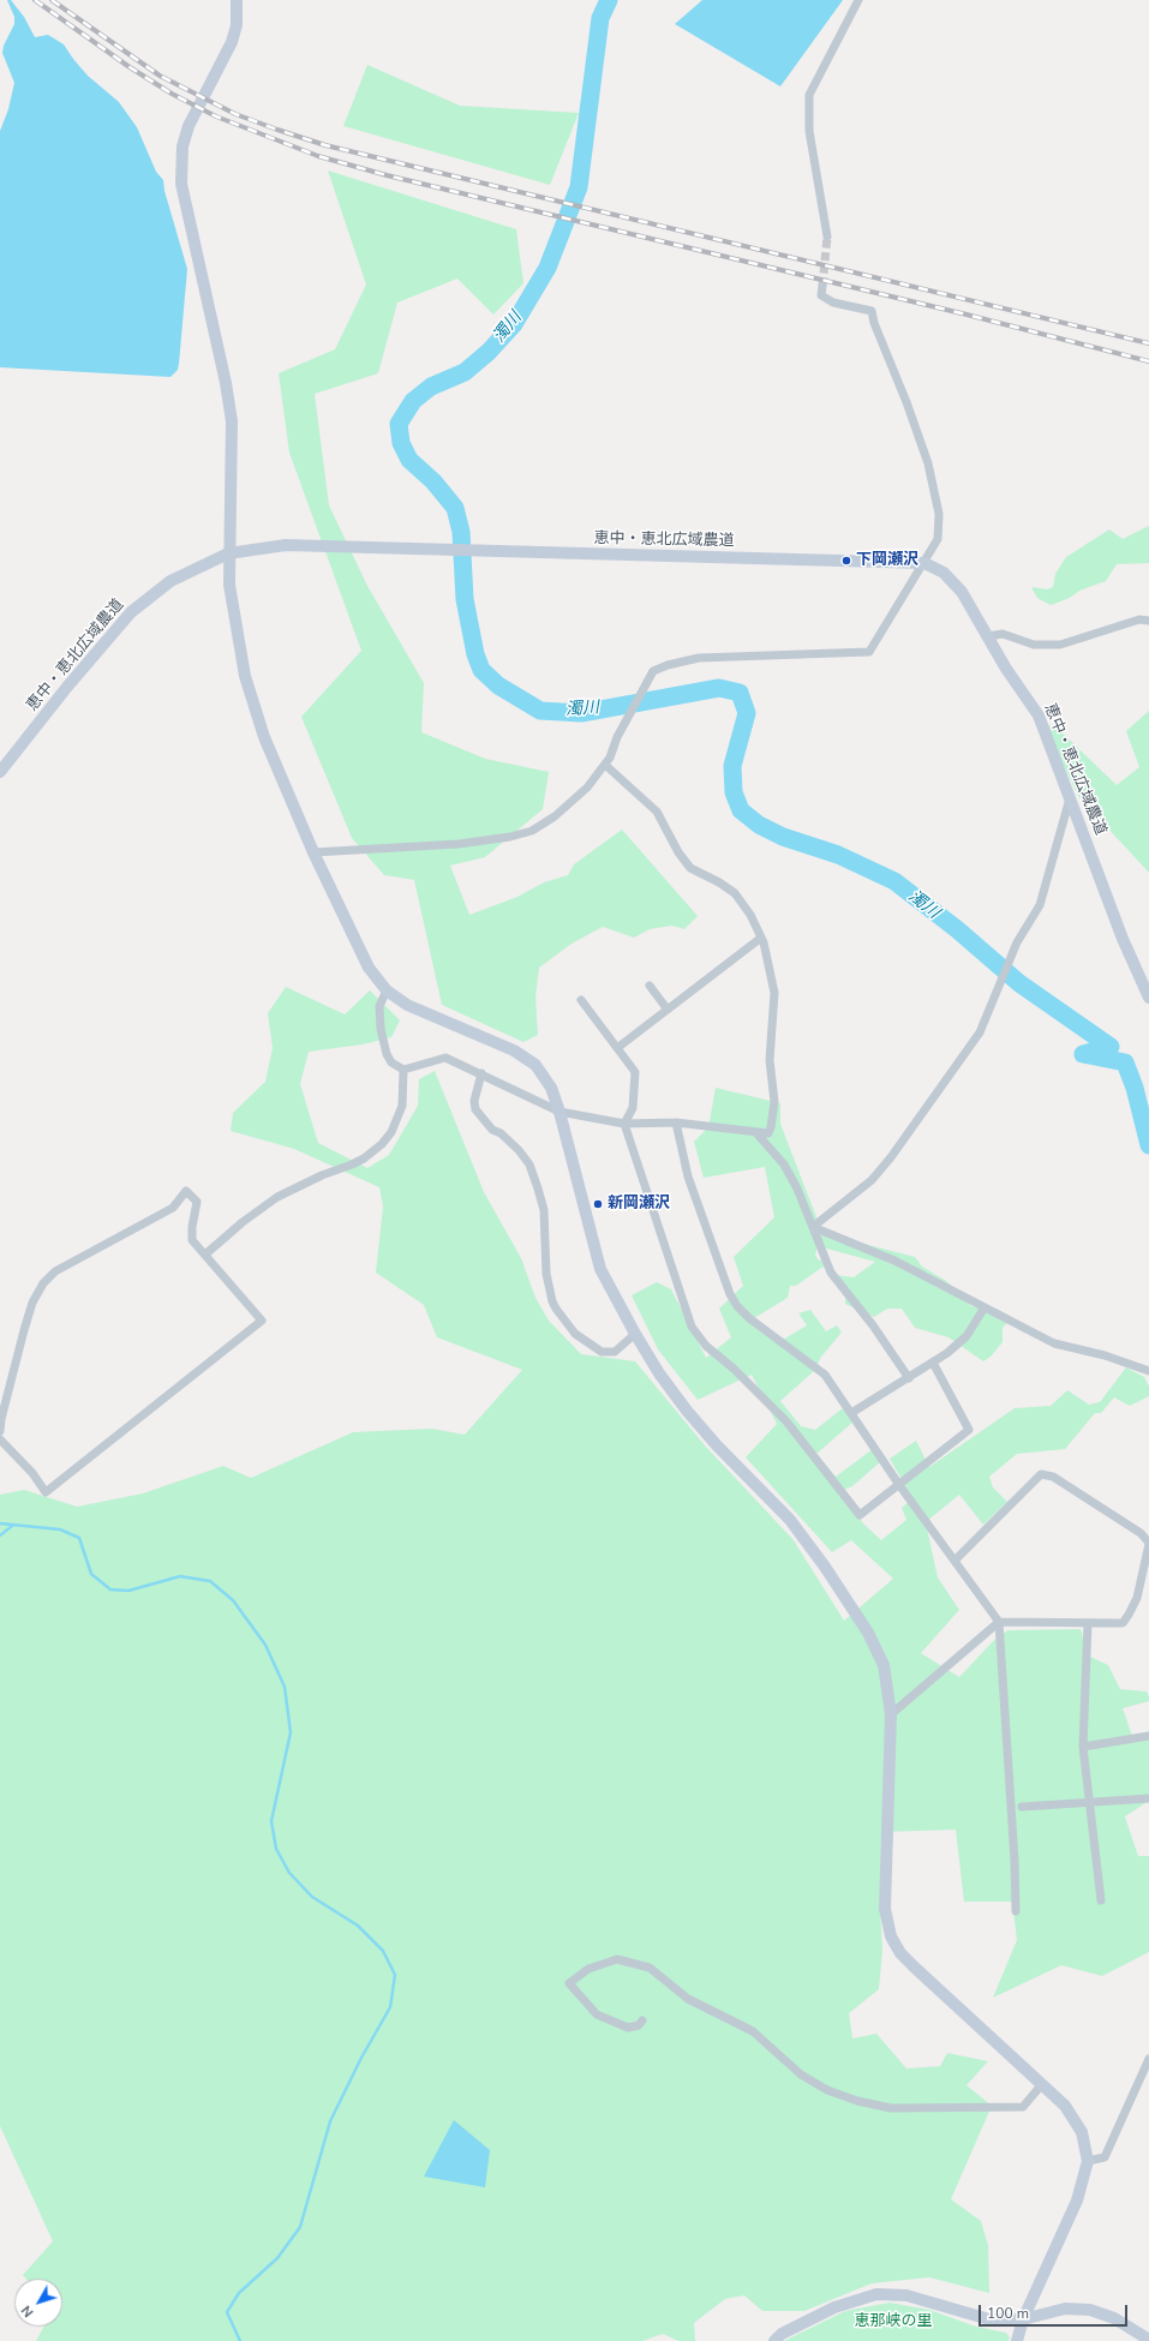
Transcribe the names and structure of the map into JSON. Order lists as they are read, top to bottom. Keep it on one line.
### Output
{"streets":{"street":["恵中・恵北広域農道"]},"water":["濁川"],"parks":["恵那峡の里"],"places":["下岡瀬沢","新岡瀬沢"],"scale_bar":"100 m","north":"bottom left"}
